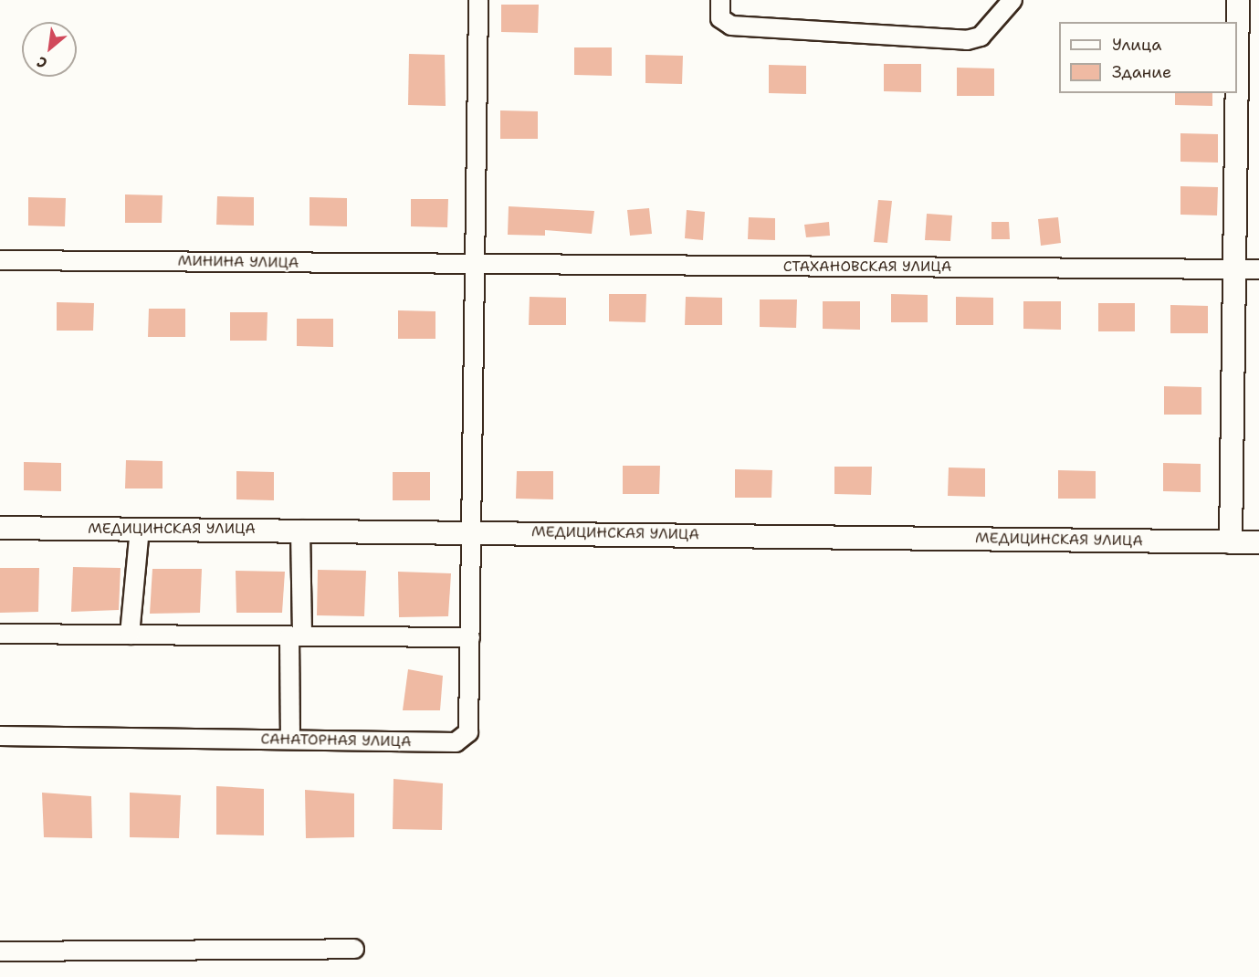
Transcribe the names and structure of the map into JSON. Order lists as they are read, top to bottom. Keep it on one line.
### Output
{"streets":{"street":["МИНИНА УЛИЦА","СТАХАНОВСКАЯ УЛИЦА","МЕДИЦИНСКАЯ УЛИЦА","САНАТОРНАЯ УЛИЦА"]},"crossings":[["МИНИНА УЛИЦА","СТАХАНОВСКАЯ УЛИЦА"],["МЕДИЦИНСКАЯ УЛИЦА","САНАТОРНАЯ УЛИЦА"]],"legend":["Улица","Здание"],"north":"bottom left"}
